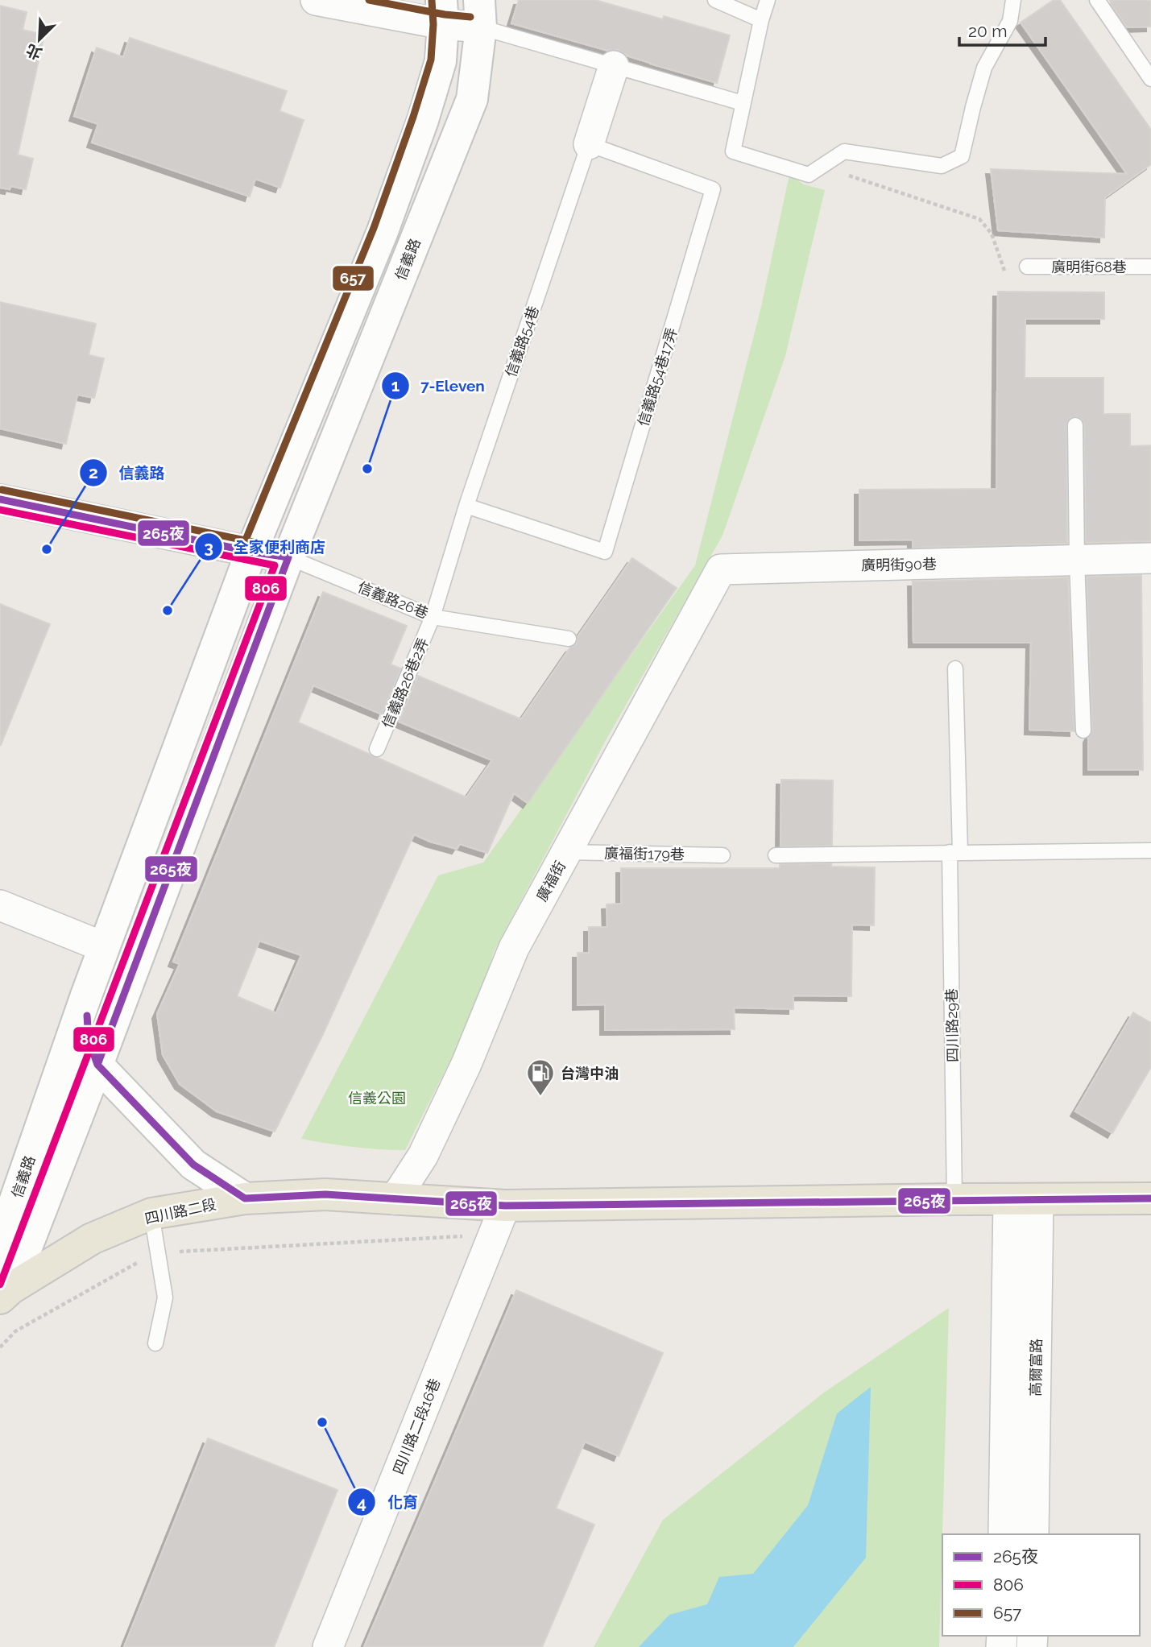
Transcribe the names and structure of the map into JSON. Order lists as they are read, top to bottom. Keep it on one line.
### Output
{"streets":{"main road":["四川路二段"],"street":["信義路","信義路54巷","廣明街90巷","廣福街","高爾富路","四川路二段16巷"],"lane":["廣明街68巷","信義路54巷17弄","信義路26巷","信義路26巷2弄","廣福街179巷","四川路29巷"]},"crossings":[["信義路","信義路26巷"],["信義路","四川路二段"],["信義路54巷","信義路54巷17弄"],["信義路54巷","信義路26巷"],["信義路54巷","信義路26巷2弄"],["廣明街90巷","廣福街"],["信義路26巷","信義路26巷2弄"],["廣福街179巷","廣福街"],["廣福街","四川路二段"],["四川路29巷","四川路二段"],["四川路二段","高爾富路"],["四川路二段","四川路二段16巷"]],"parks":["信義公園"],"places":{"other":["7-Eleven","信義路","全家便利商店","化育"],"fuel station":["台灣中油"]},"lines":["transit line 657","transit line 265夜","transit line 806"],"legend":["265夜","806","657"],"scale_bar":"20 m","north":"bottom left"}
